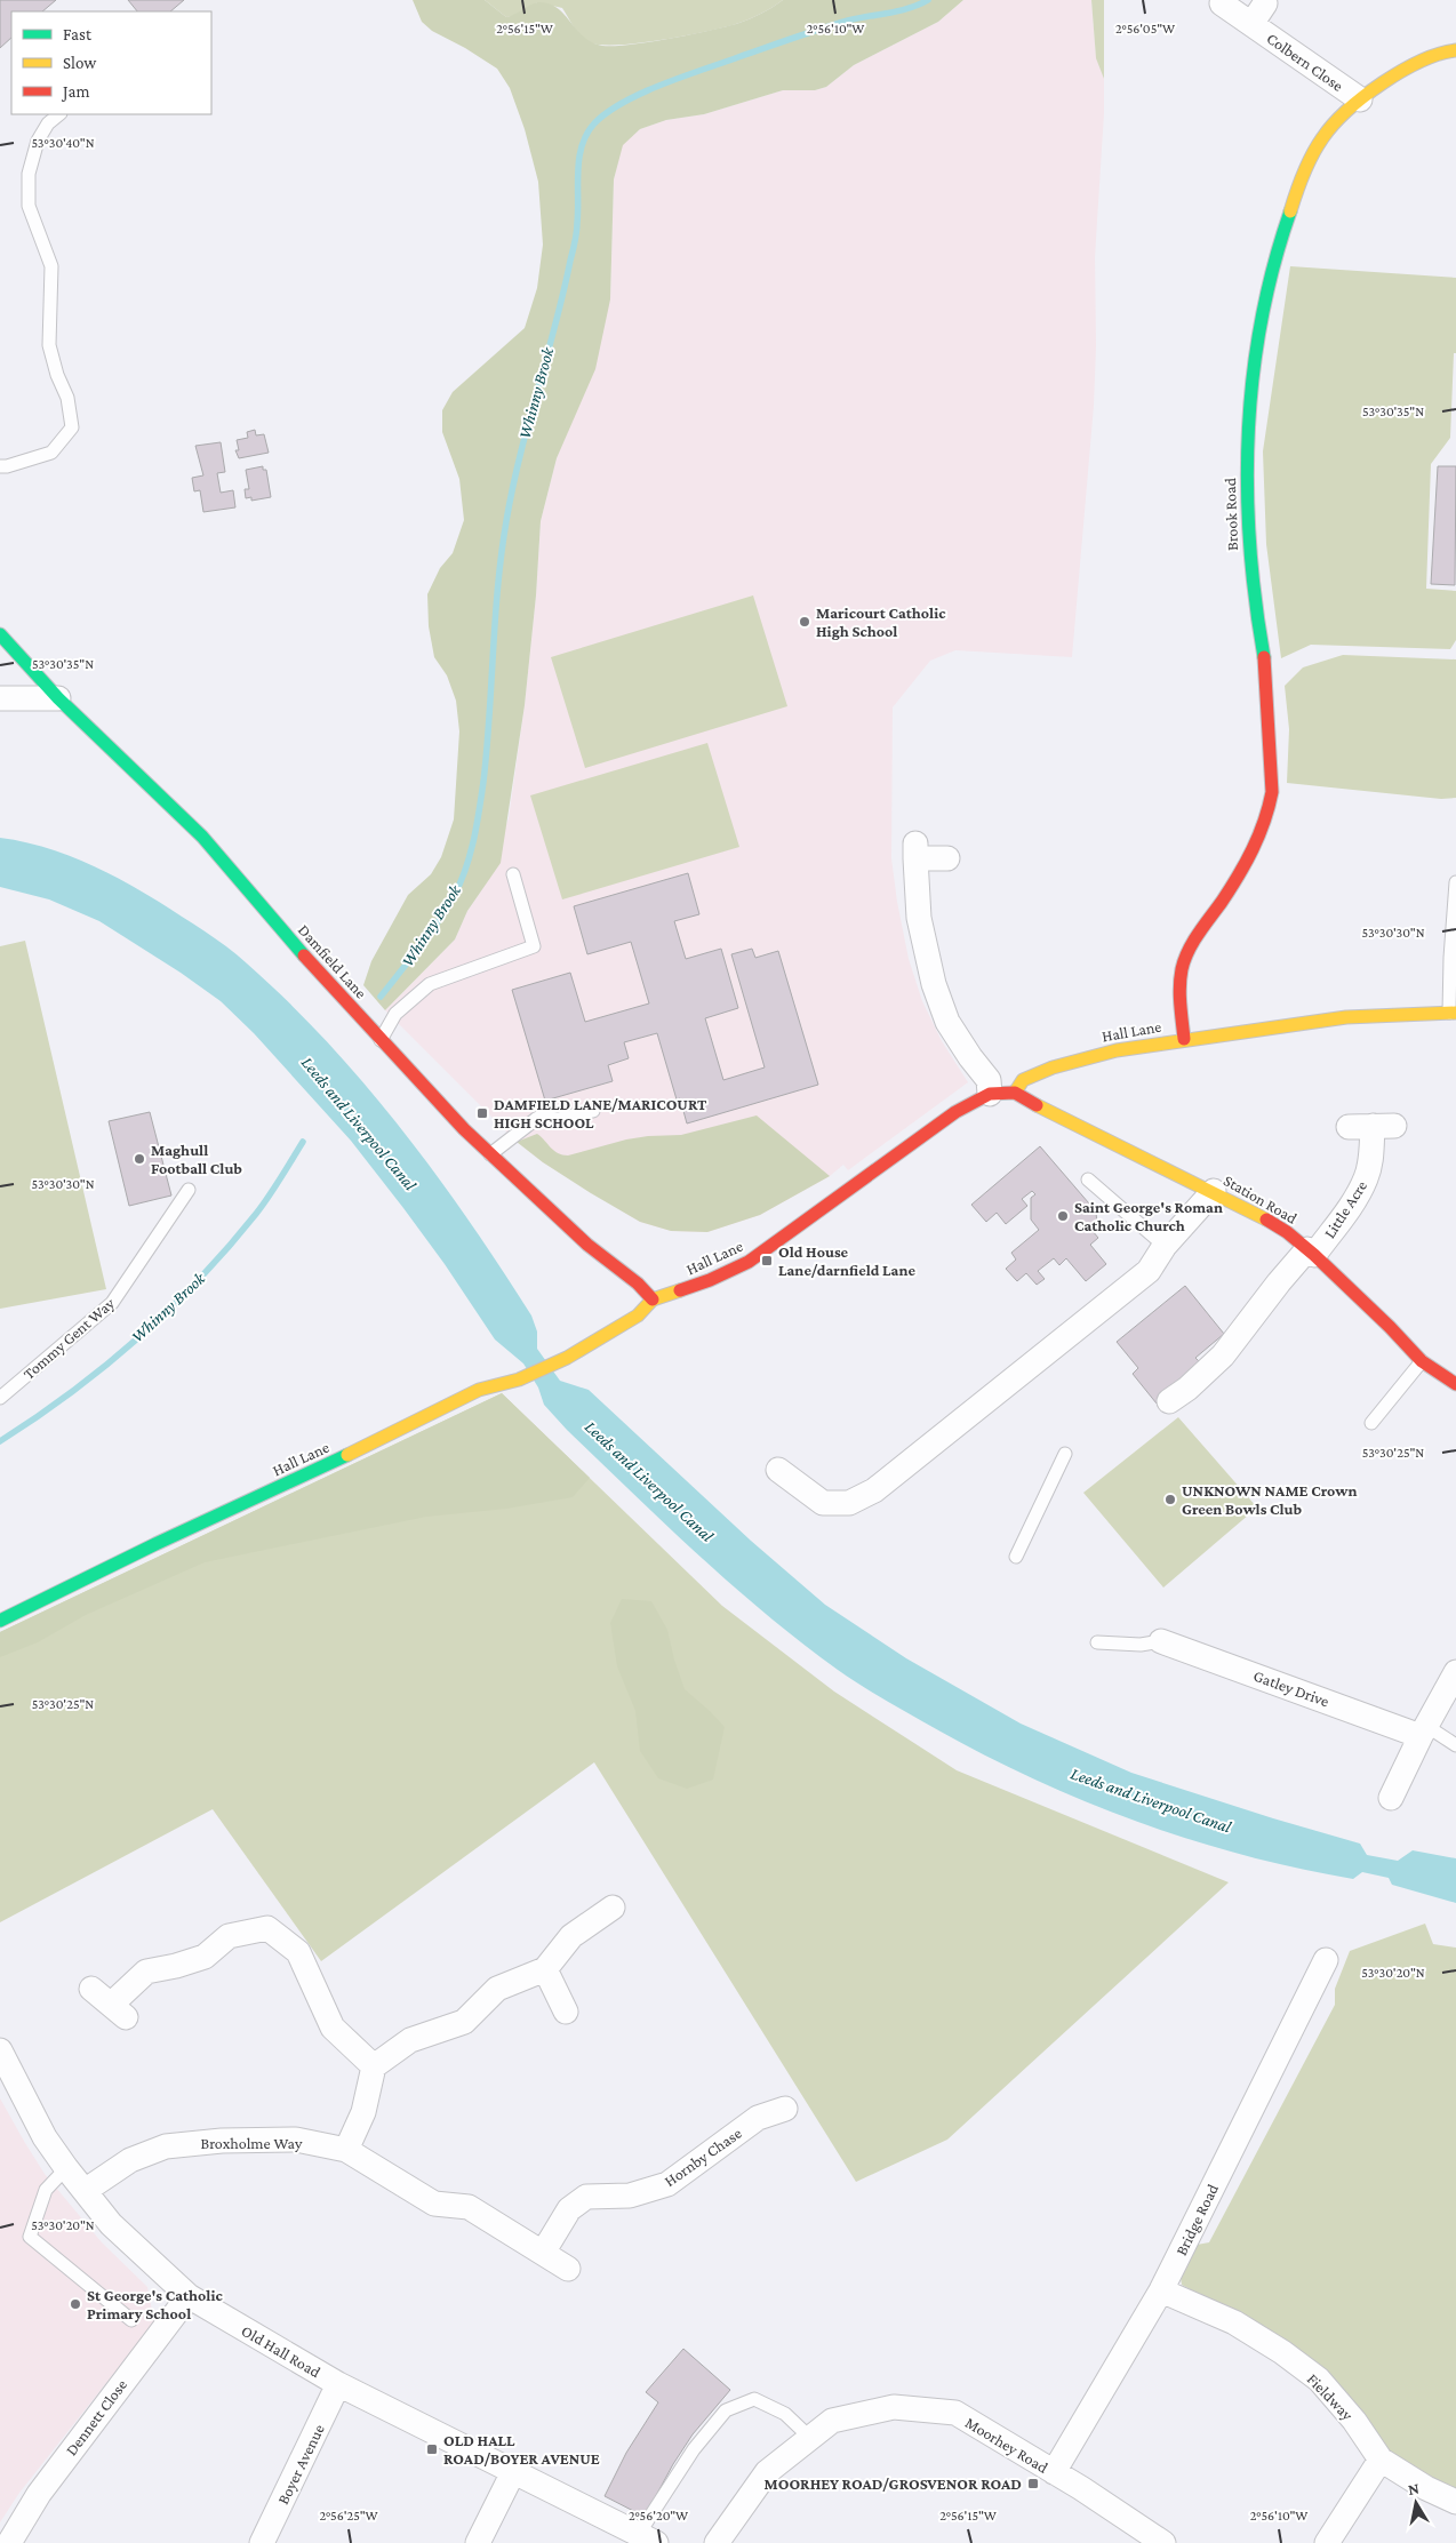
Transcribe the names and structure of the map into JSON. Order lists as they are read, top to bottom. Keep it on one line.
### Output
{"streets":{"street":["Colbern Close","Brook Road","Damfield Lane","Hall Lane","Station Road","Little Acre","Gatley Drive","Broxholme Way","Hornby Chase","Bridge Road","Old Hall Road","Fieldway","Dennett Close","Moorhey Road","Boyer Avenue"],"lane":["Tommy Gent Way"]},"crossings":[["Colbern Close","Brook Road"],["Brook Road","Hall Lane"],["Damfield Lane","Hall Lane"],["Hall Lane","Station Road"],["Station Road","Little Acre"],["Broxholme Way","Hornby Chase"],["Broxholme Way","Old Hall Road"],["Bridge Road","Fieldway"],["Bridge Road","Moorhey Road"],["Old Hall Road","Dennett Close"],["Old Hall Road","Boyer Avenue"]],"water":["Whinny Brook","Leeds and Liverpool Canal"],"places":{"other":["Maricourt Catholic High School","Maghull Football Club","Saint George's Roman Catholic Church","UNKNOWN NAME Crown Green Bowls Club","St George's Catholic Primary School"],"transit":["DAMFIELD LANE/MARICOURT HIGH SCHOOL","Old House Lane/darnfield Lane","OLD HALL ROAD/BOYER AVENUE","MOORHEY ROAD/GROSVENOR ROAD"]},"legend":["Fast","Slow","Jam"],"north":"top","coordinates":["2°56'15\"W","2°56'10\"W","2°56'05\"W","53°30'40\"N","53°30'35\"N","53°30'30\"N","53°30'25\"N","53°30'20\"N","2°56'25\"W","2°56'20\"W"]}
